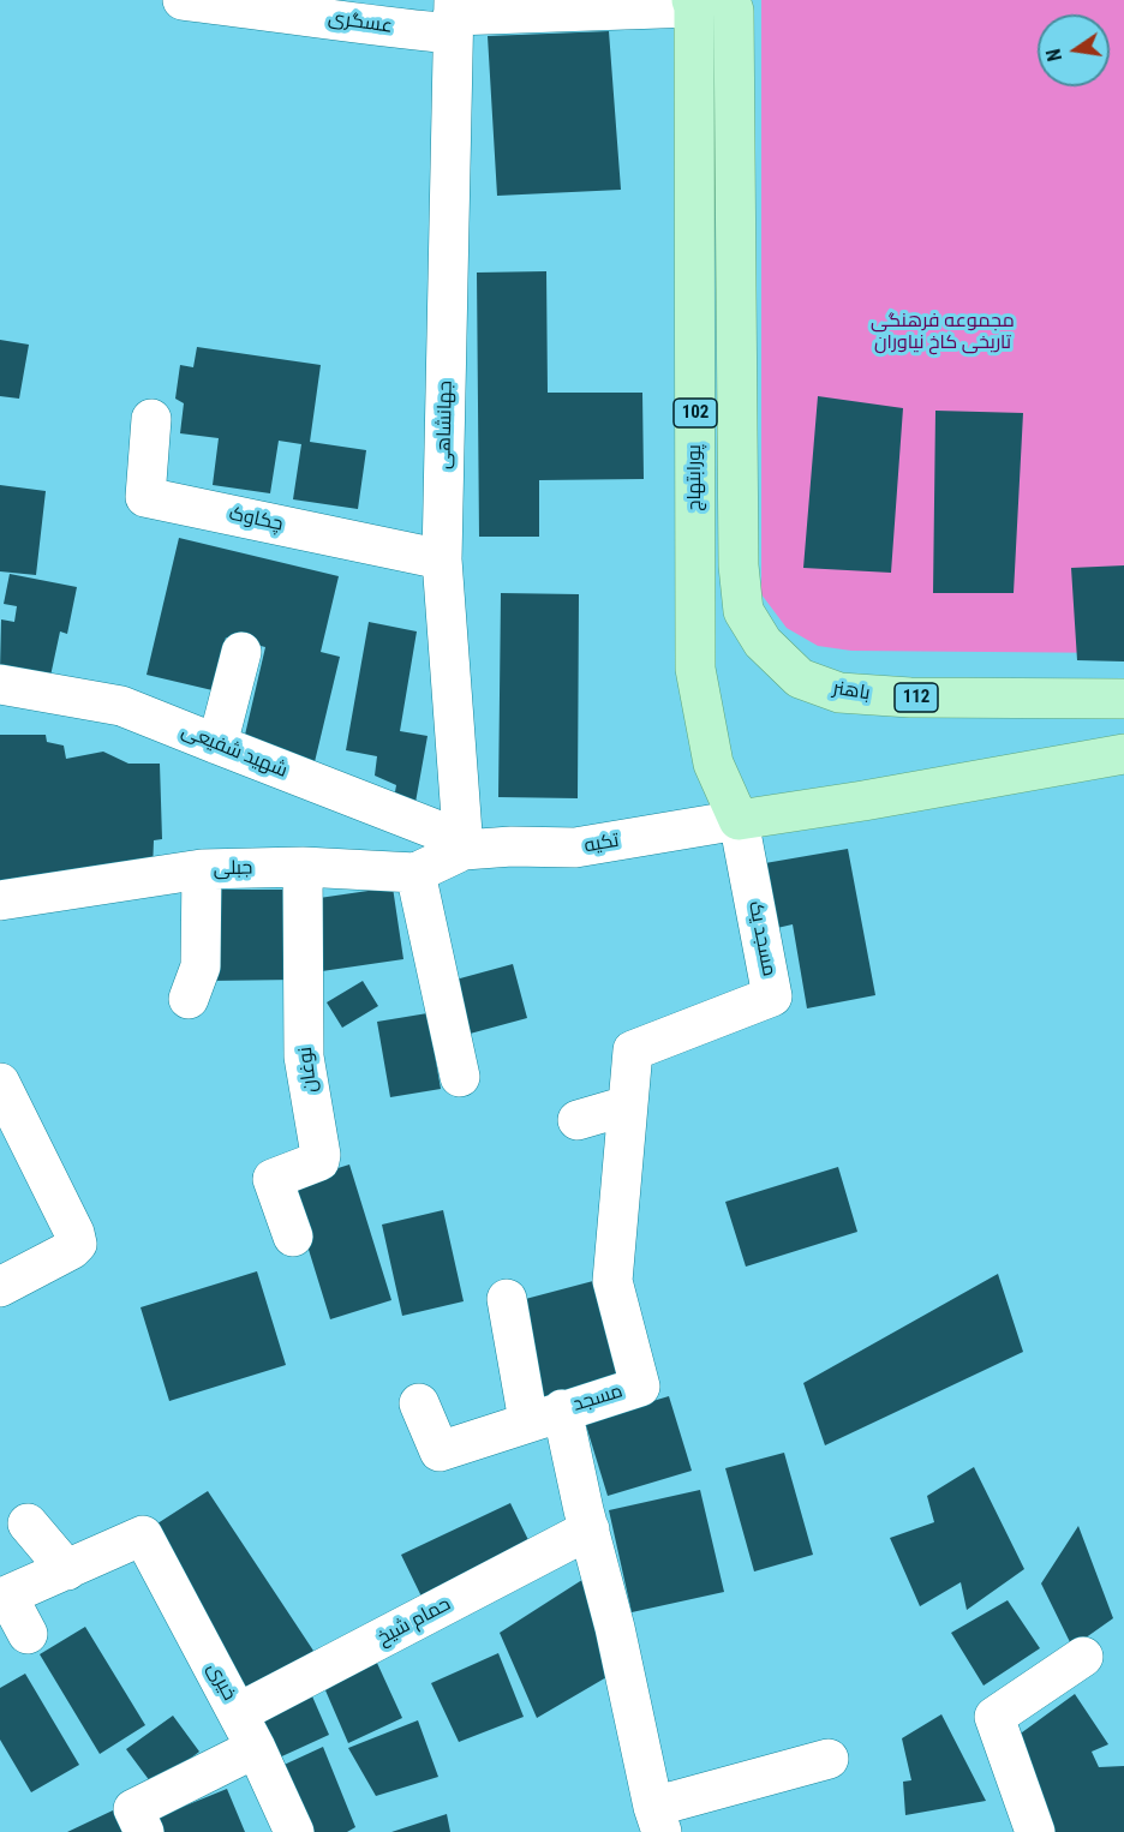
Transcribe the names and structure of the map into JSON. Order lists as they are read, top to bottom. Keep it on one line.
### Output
{"streets":{"main road":["102","پورابتهاج","باهنر","112"],"street":["عسگری","جهانشاهی","چکاوک","شهید شفیعی","تکیه","جبلی","مسجد یک","نوغان","مسجد","حمام شیخ","خیری"]},"crossings":[["عسگری","102"],["عسگری","جهانشاهی"],["عسگری","پورابتهاج"],["102","پورابتهاج"],["102","باهنر"],["جهانشاهی","چکاوک"],["جهانشاهی","شهید شفیعی"],["جهانشاهی","تکیه"],["جهانشاهی","جبلی"],["پورابتهاج","تکیه"],["پورابتهاج","مسجد یک"],["شهید شفیعی","تکیه"],["شهید شفیعی","جبلی"],["تکیه","جبلی"],["تکیه","مسجد یک"],["جبلی","نوغان"],["مسجد یک","مسجد"],["مسجد","حمام شیخ"],["حمام شیخ","خیری"]],"parks":["مجموعه فرهنگی تاریخی کاخ نیاوران"],"north":"left"}
